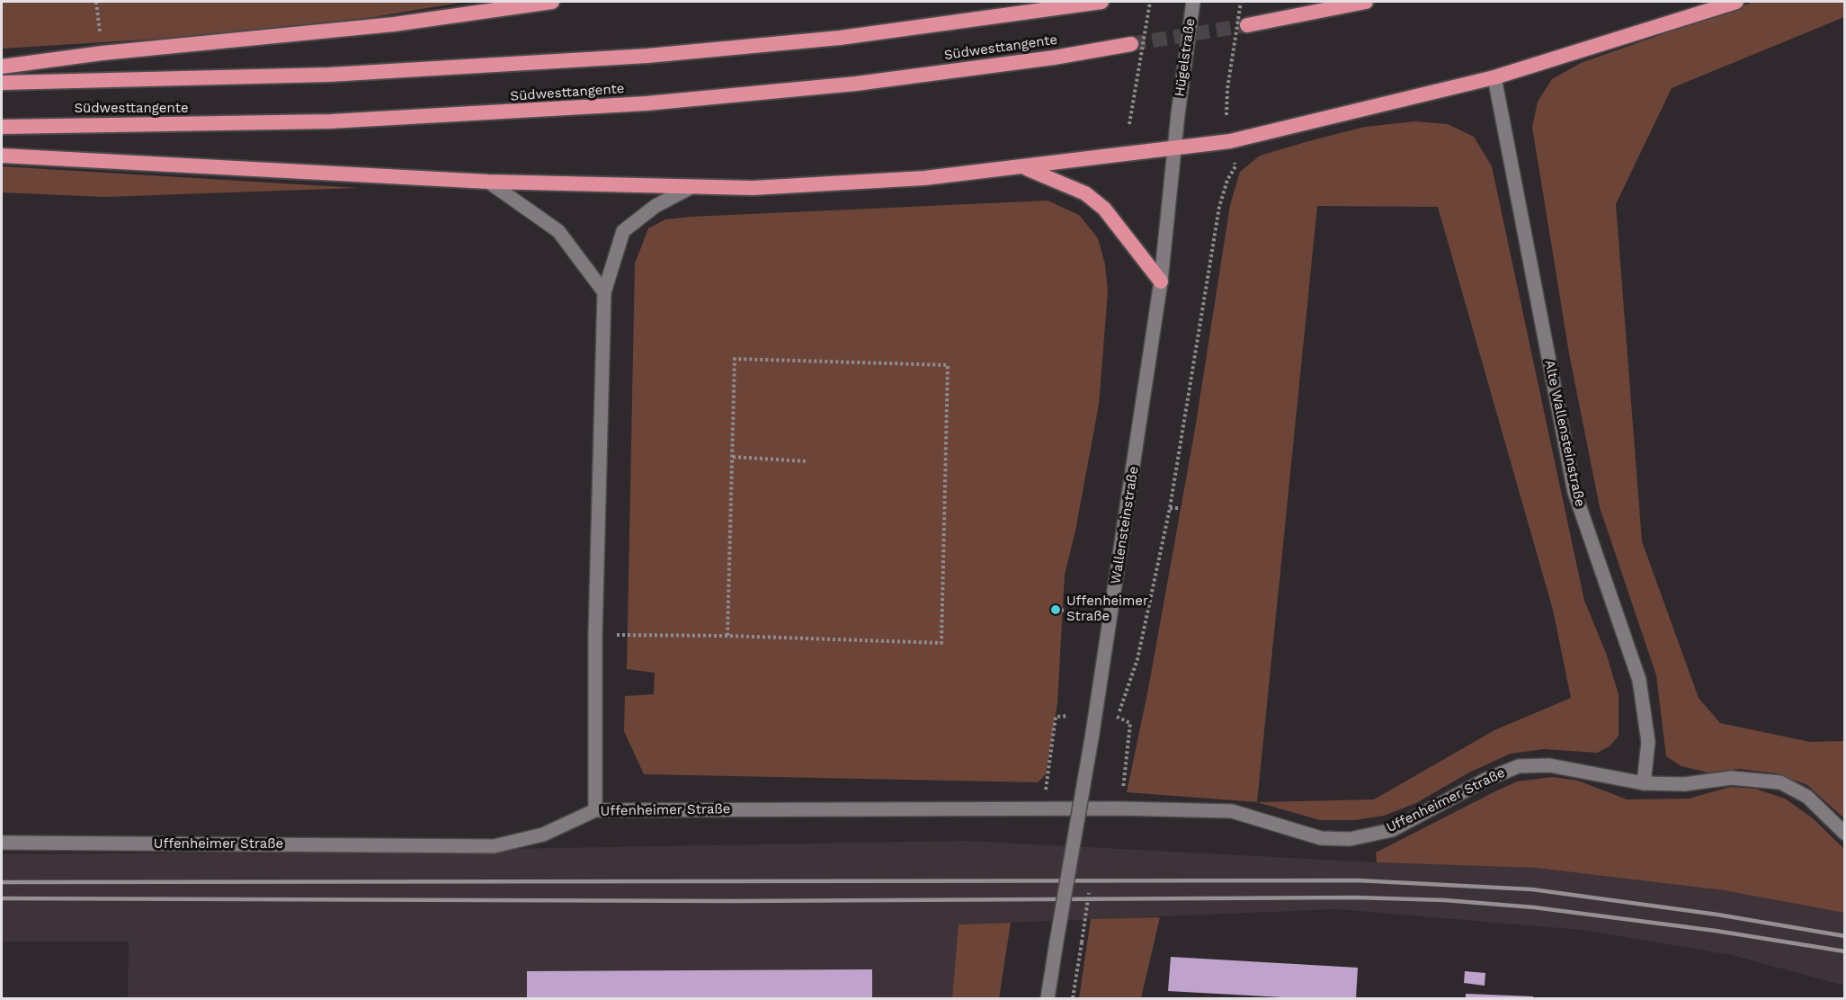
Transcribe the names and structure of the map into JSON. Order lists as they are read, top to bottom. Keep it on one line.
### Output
{"streets":{"highway":["Südwesttangente"],"street":["Hügelstraße","Alte Wallensteinstraße","Wallensteinstraße","Uffenheimer Straße"]},"crossings":[["Hügelstraße","Wallensteinstraße"],["Alte Wallensteinstraße","Uffenheimer Straße"]],"places":["Uffenheimer Straße"]}
